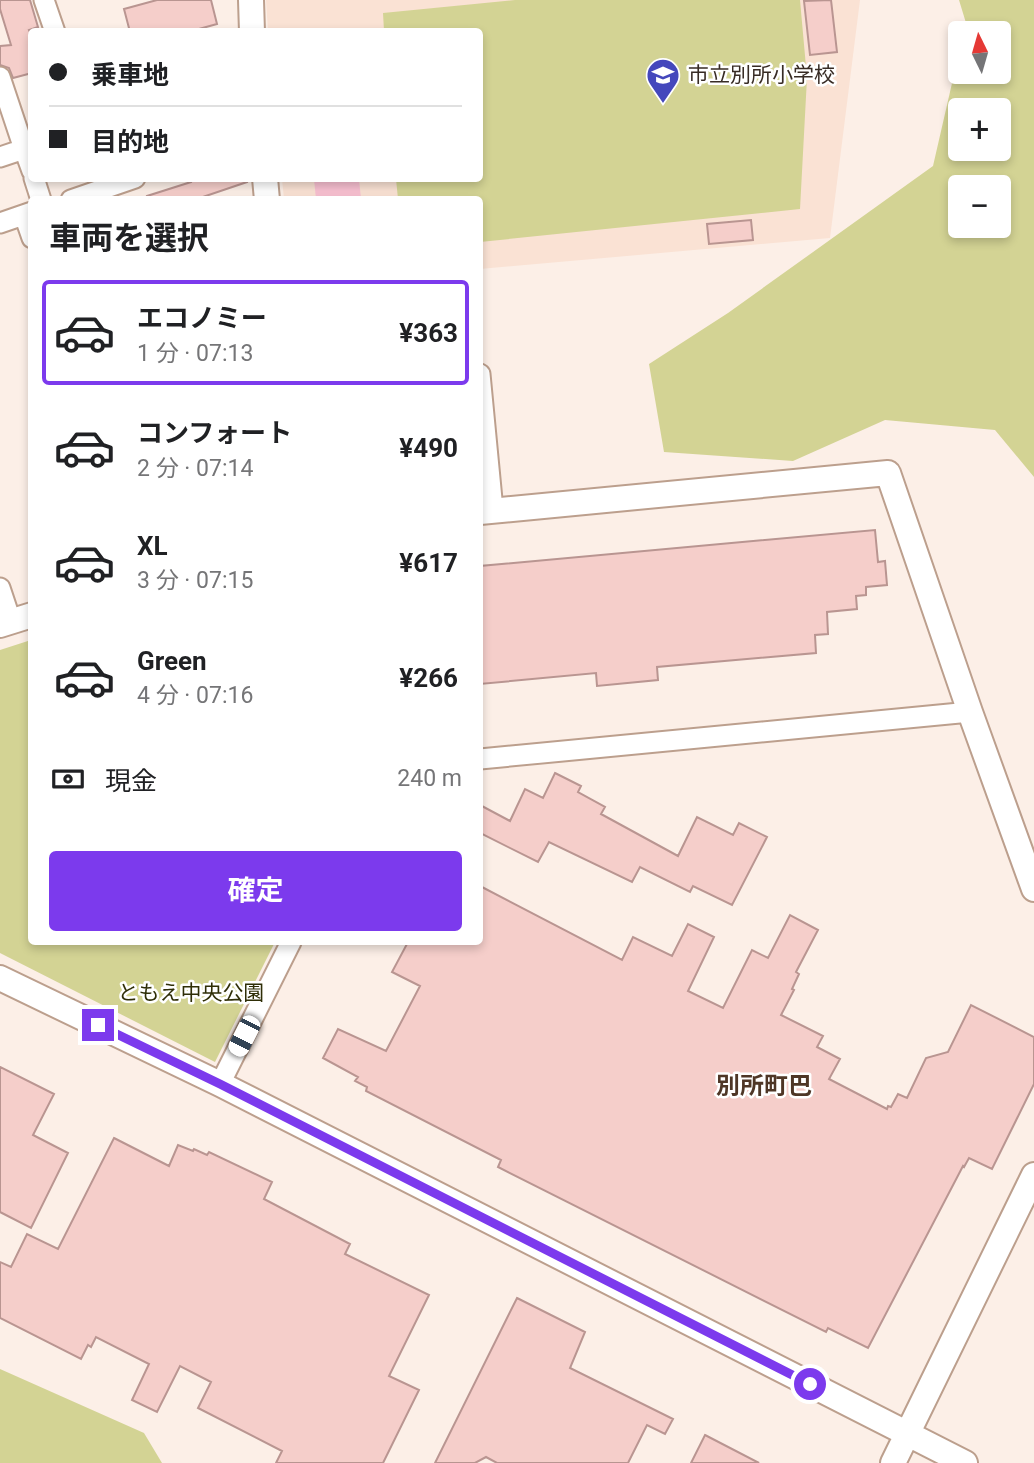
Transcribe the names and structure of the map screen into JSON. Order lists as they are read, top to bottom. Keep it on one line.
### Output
{"districts":["別所町巴"],"parks":["ともえ中央公園"],"places":{"school or university":["市立別所小学校"]},"north":"top","page":{"map_buttons":["+","−"],"banner":["乗車地","目的地"],"heading":"車両を選択","list":[{"name":"エコノミー","note":"1 分 · 07:13","value":"¥363"},{"name":"コンフォート","note":"2 分 · 07:14","value":"¥490"},{"name":"XL","note":"3 分 · 07:15","value":"¥617"},{"name":"Green","note":"4 分 · 07:16","value":"¥266"}],"pay":["現金","240 m"],"buttons":"確定"}}
